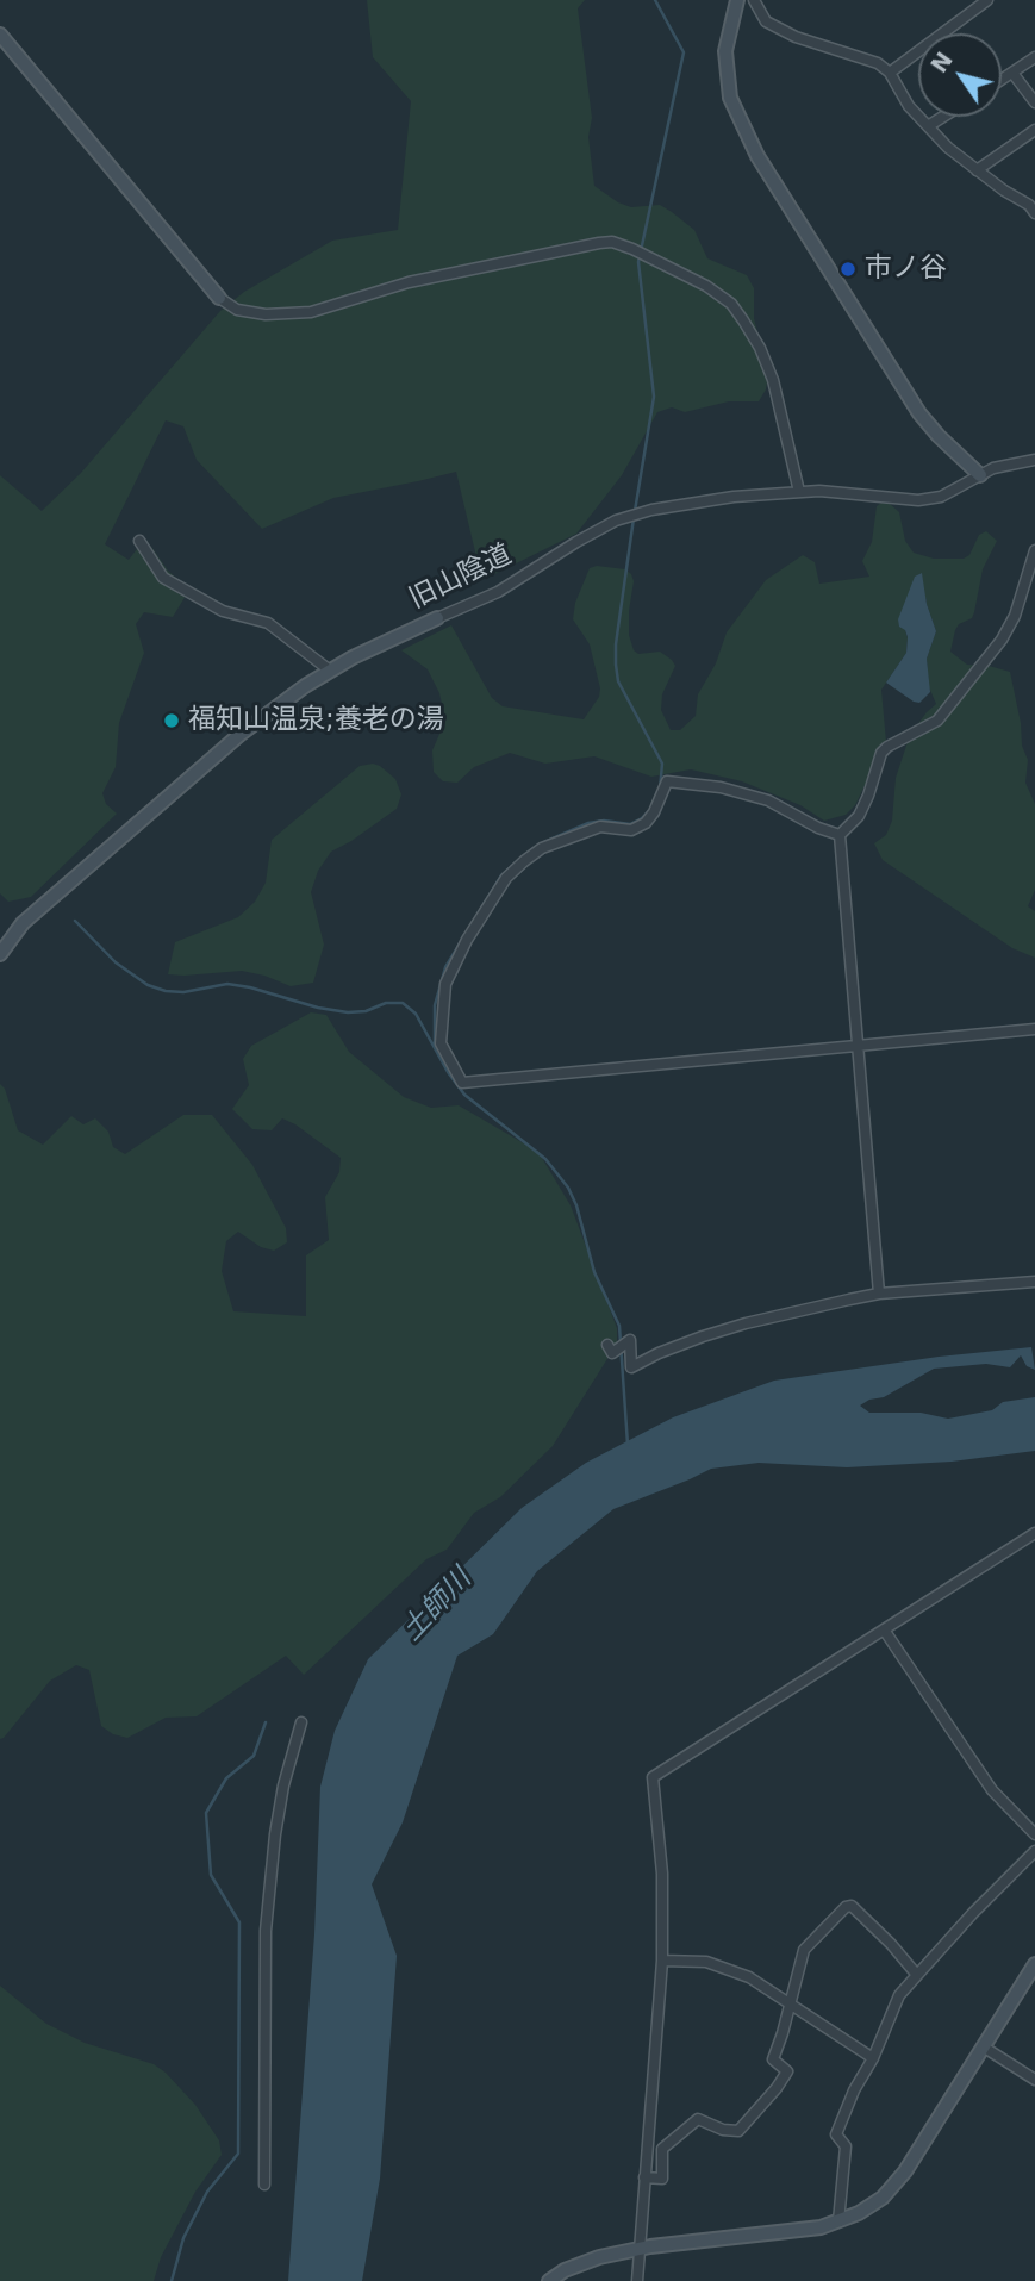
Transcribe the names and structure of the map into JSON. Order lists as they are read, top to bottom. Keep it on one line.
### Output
{"streets":{"street":["旧山陰道"]},"water":["土師川"],"places":["市ノ谷","福知山温泉;養老の湯"],"north":"top left"}
